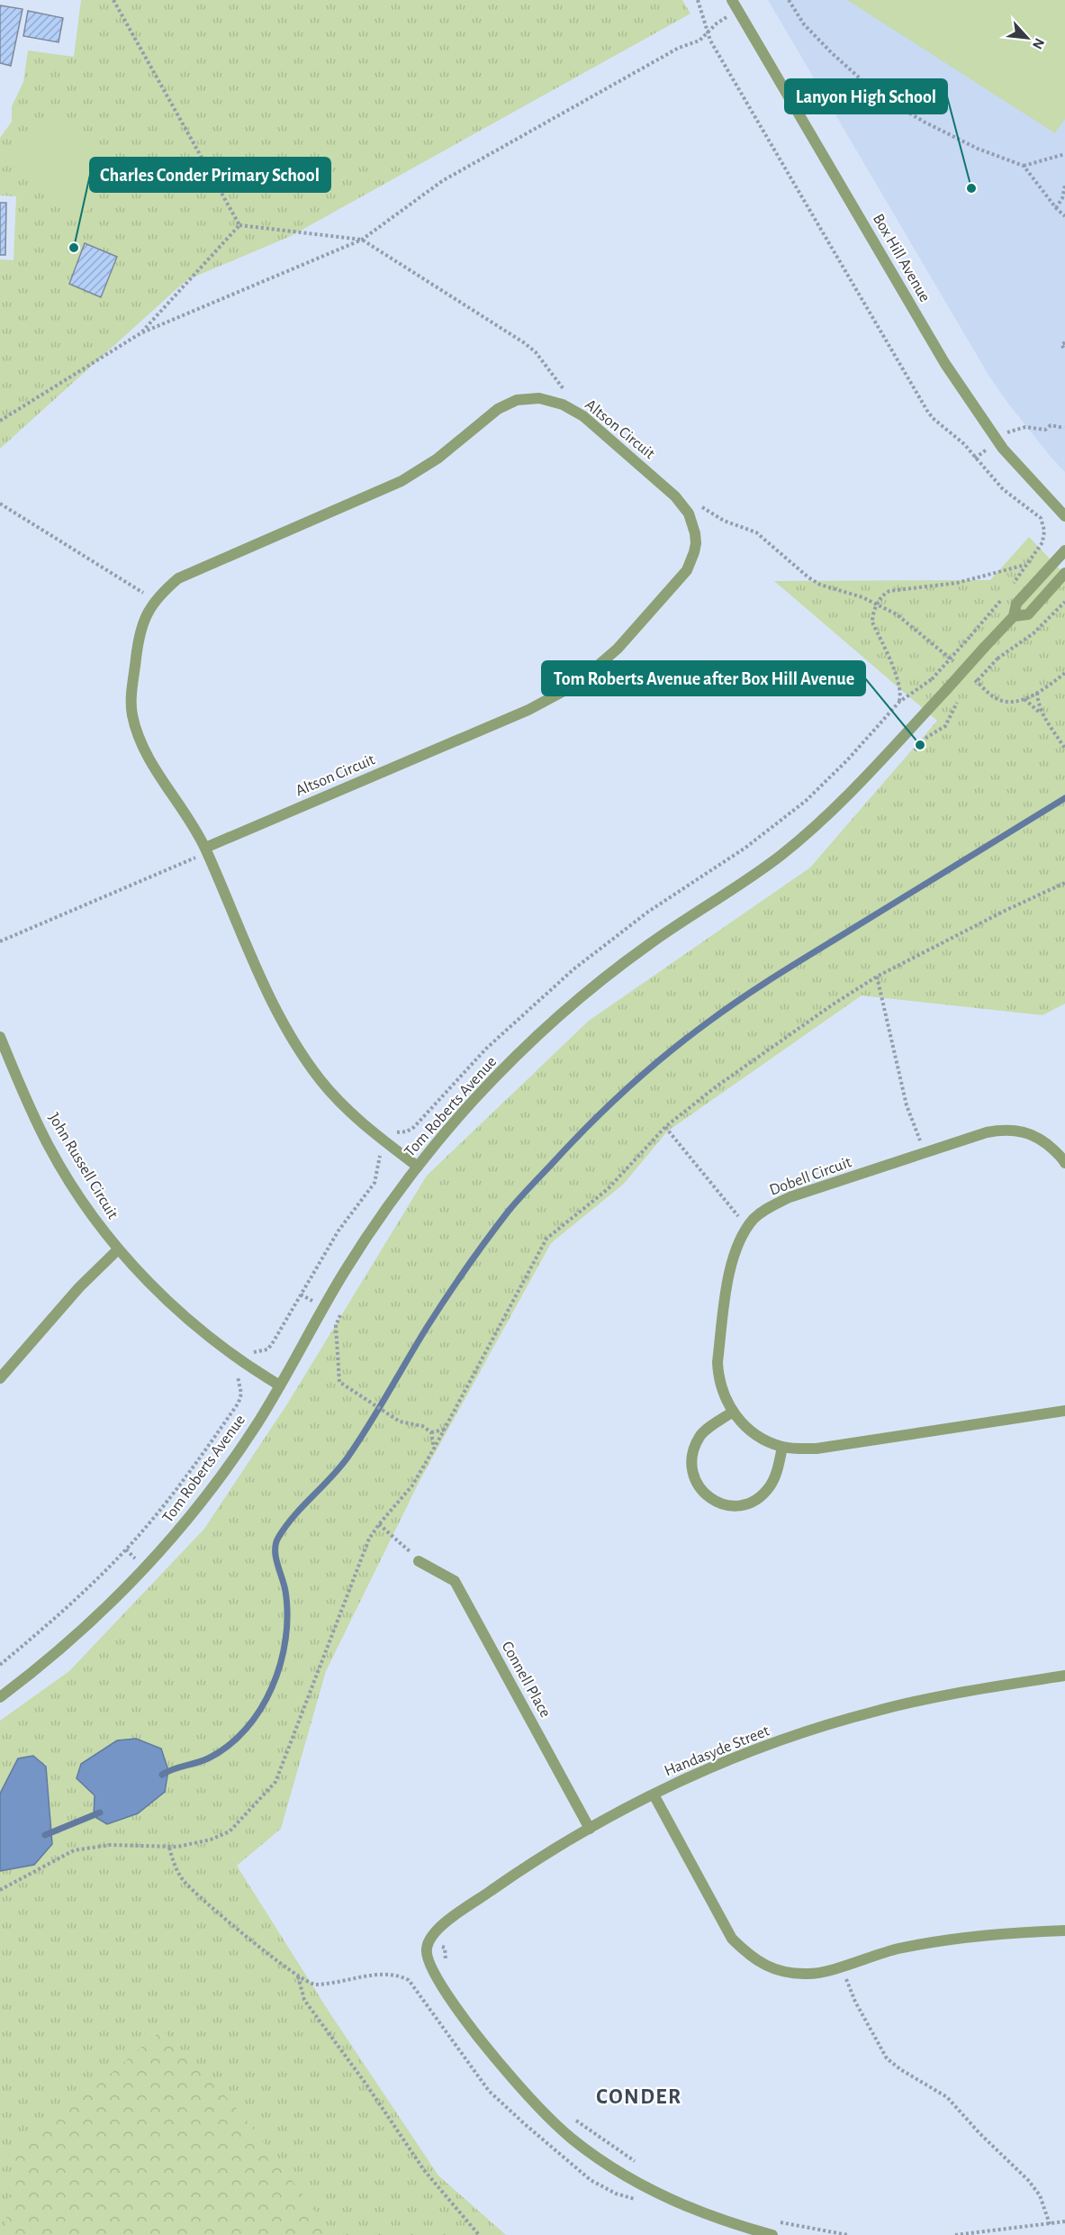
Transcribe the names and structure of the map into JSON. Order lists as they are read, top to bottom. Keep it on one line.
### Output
{"streets":{"street":["Box Hill Avenue","Altson Circuit","Tom Roberts Avenue","John Russell Circuit","Dobell Circuit","Connell Place","Handasyde Street"]},"crossings":[["Altson Circuit","Tom Roberts Avenue"],["Tom Roberts Avenue","John Russell Circuit"],["Connell Place","Handasyde Street"]],"districts":["CONDER"],"places":["Lanyon High School","Charles Conder Primary School","Tom Roberts Avenue after Box Hill Avenue"],"north":"bottom right"}
